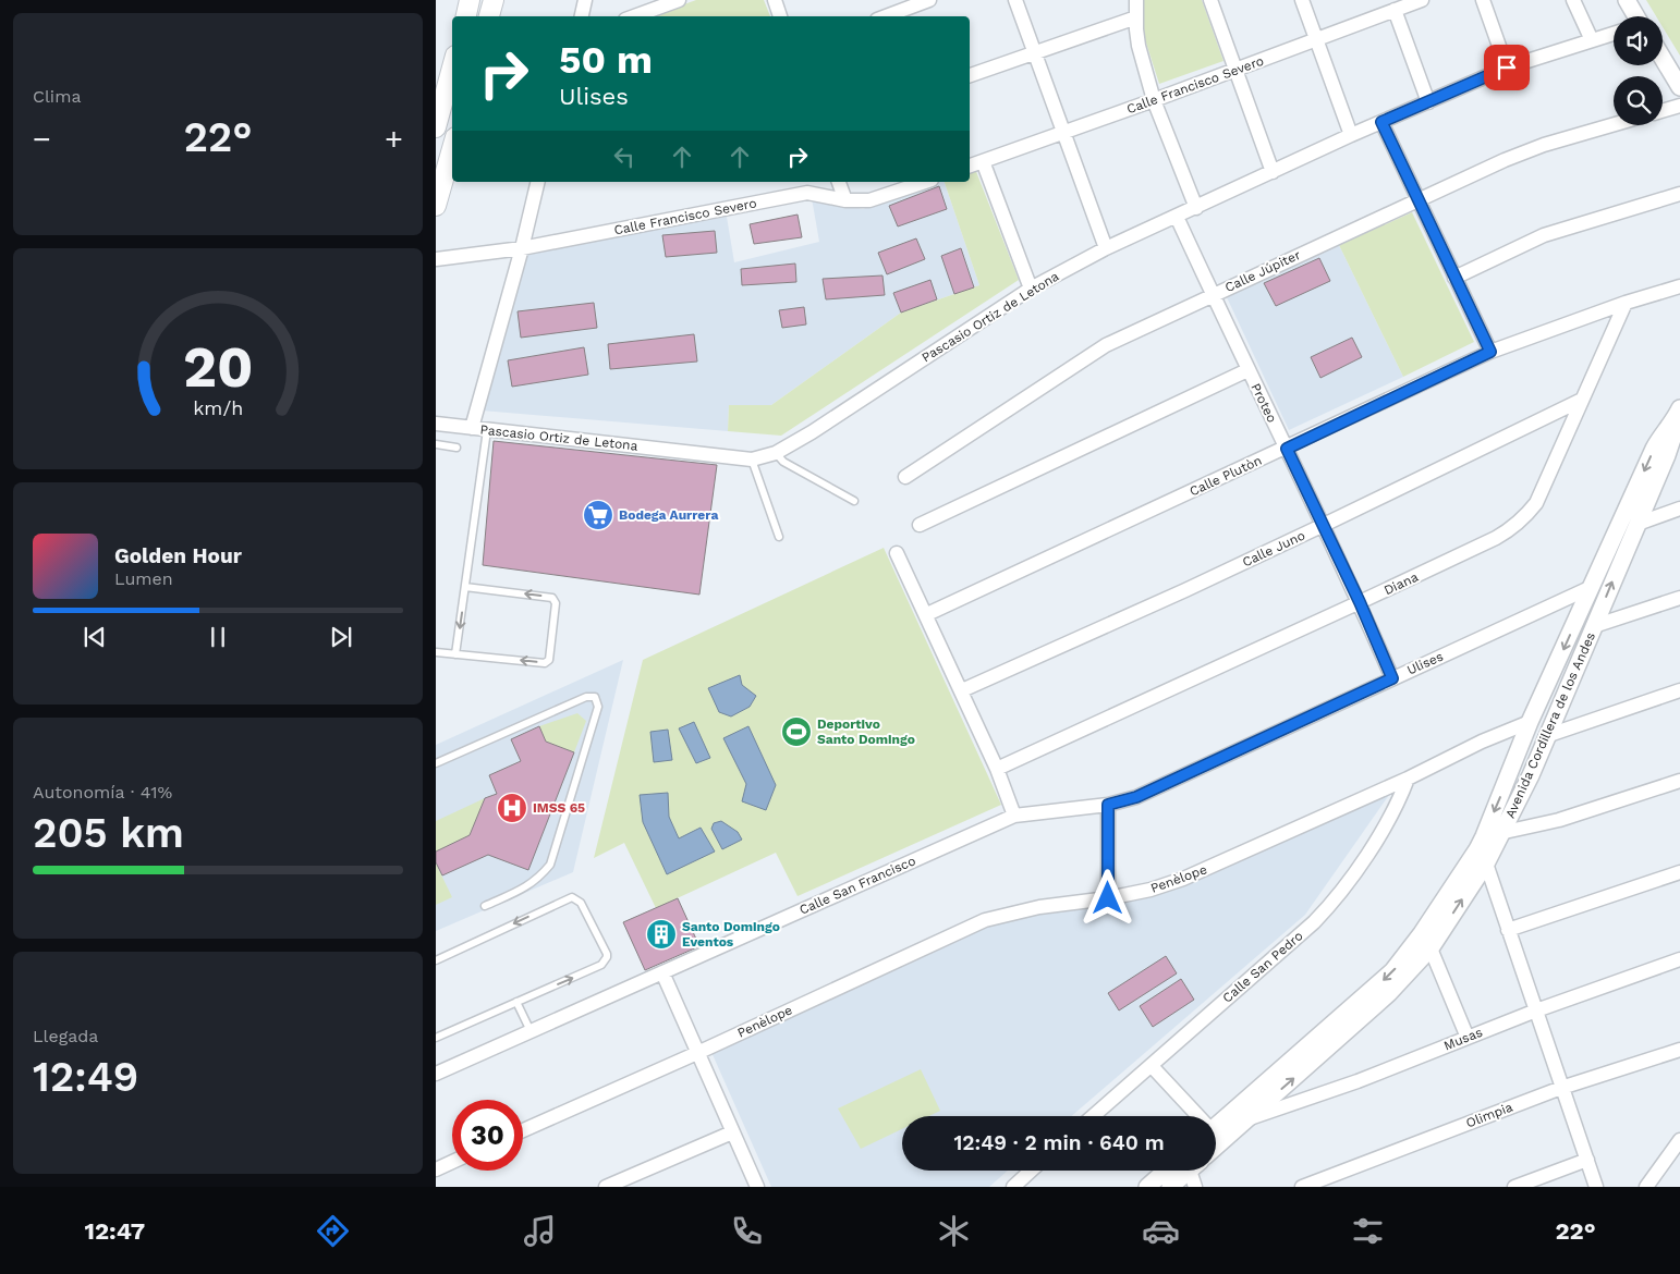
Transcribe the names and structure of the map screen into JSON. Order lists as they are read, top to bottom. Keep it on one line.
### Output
{"streets":{"street":["Calle Francisco Severo","Calle Júpiter","Pascasio Ortiz de Letona","Proteo","Calle Plutòn","Calle Juno","Diana","Ulises","Avenida Cordillera de los Andes","Penèlope","Calle San Francisco","Calle San Pedro","Musas","Olimpia"]},"crossings":[["Calle Júpiter","Proteo"],["Pascasio Ortiz de Letona","Proteo"],["Proteo","Calle Plutòn"],["Proteo","Calle Juno"],["Proteo","Diana"],["Proteo","Ulises"],["Calle Plutòn","Diana"],["Calle Juno","Diana"],["Ulises","Avenida Cordillera de los Andes"],["Ulises","Calle San Francisco"],["Avenida Cordillera de los Andes","Penèlope"],["Avenida Cordillera de los Andes","Musas"],["Penèlope","Calle San Pedro"]],"places":{"supermarket":["Bodega Aurrera"],"sports":["Deportivo Santo Domingo"],"hospital":["IMSS 65"],"building":["Santo Domingo Eventos"]},"page":{"tile":["Clima",["Autonomía · 41%","205 km"],["Llegada","12:49"]],"turn":["50 m","Ulises"],"heat":["−","22°","+"],"song":["Golden Hour","Lumen"],"limit":"30","trip":"12:49 · 2 min · 640 m","tabs":["12:47","22°"],"gauge":["20","km/h"]}}
